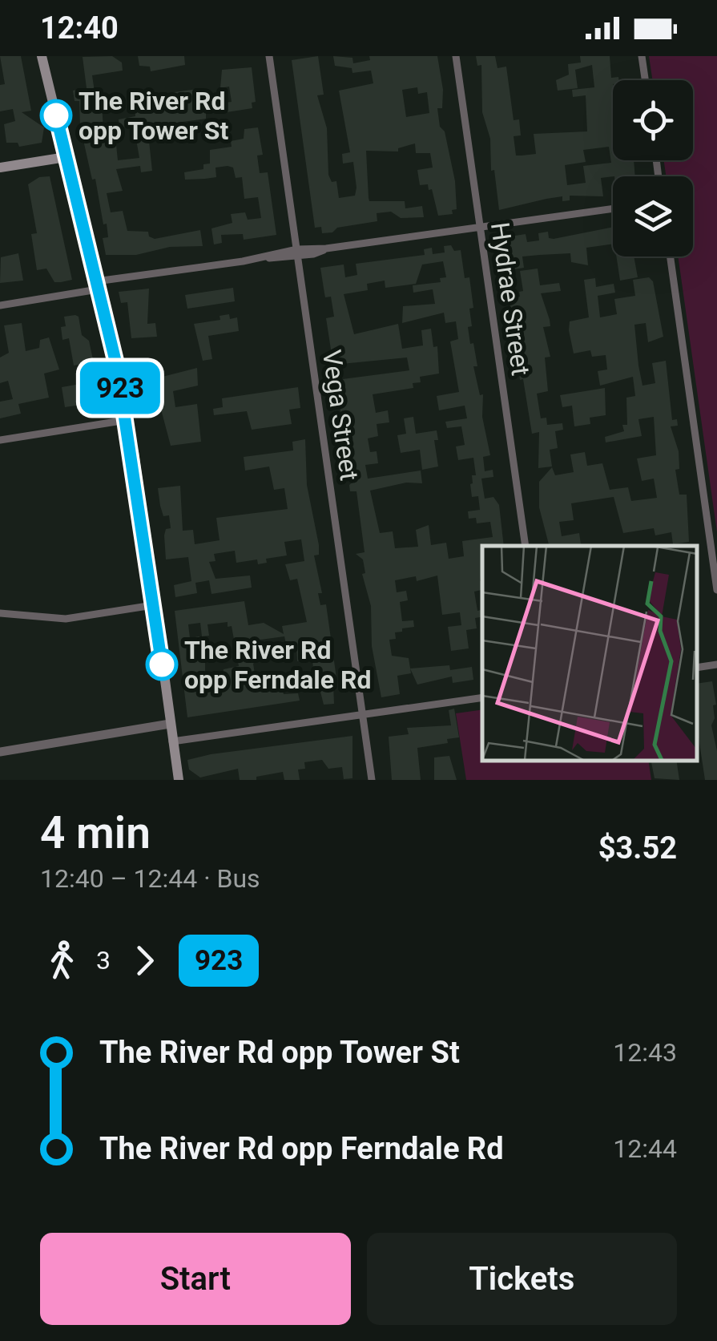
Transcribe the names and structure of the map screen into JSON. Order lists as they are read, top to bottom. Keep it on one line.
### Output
{"streets":{"street":["Hydrae Street","Vega Street"]},"places":["The River Rd opp Tower St","The River Rd opp Ferndale Rd"],"lines":["bus line 923"],"page":{"status":"12:40","on_map":"923","heading":["4 min","12:40 – 12:44 · Bus","$3.52"],"legs":["3","923"],"list":[{"name":"The River Rd opp Tower St","value":"12:43"},{"name":"The River Rd opp Ferndale Rd","value":"12:44"}],"buttons":["Start","Tickets"]}}
